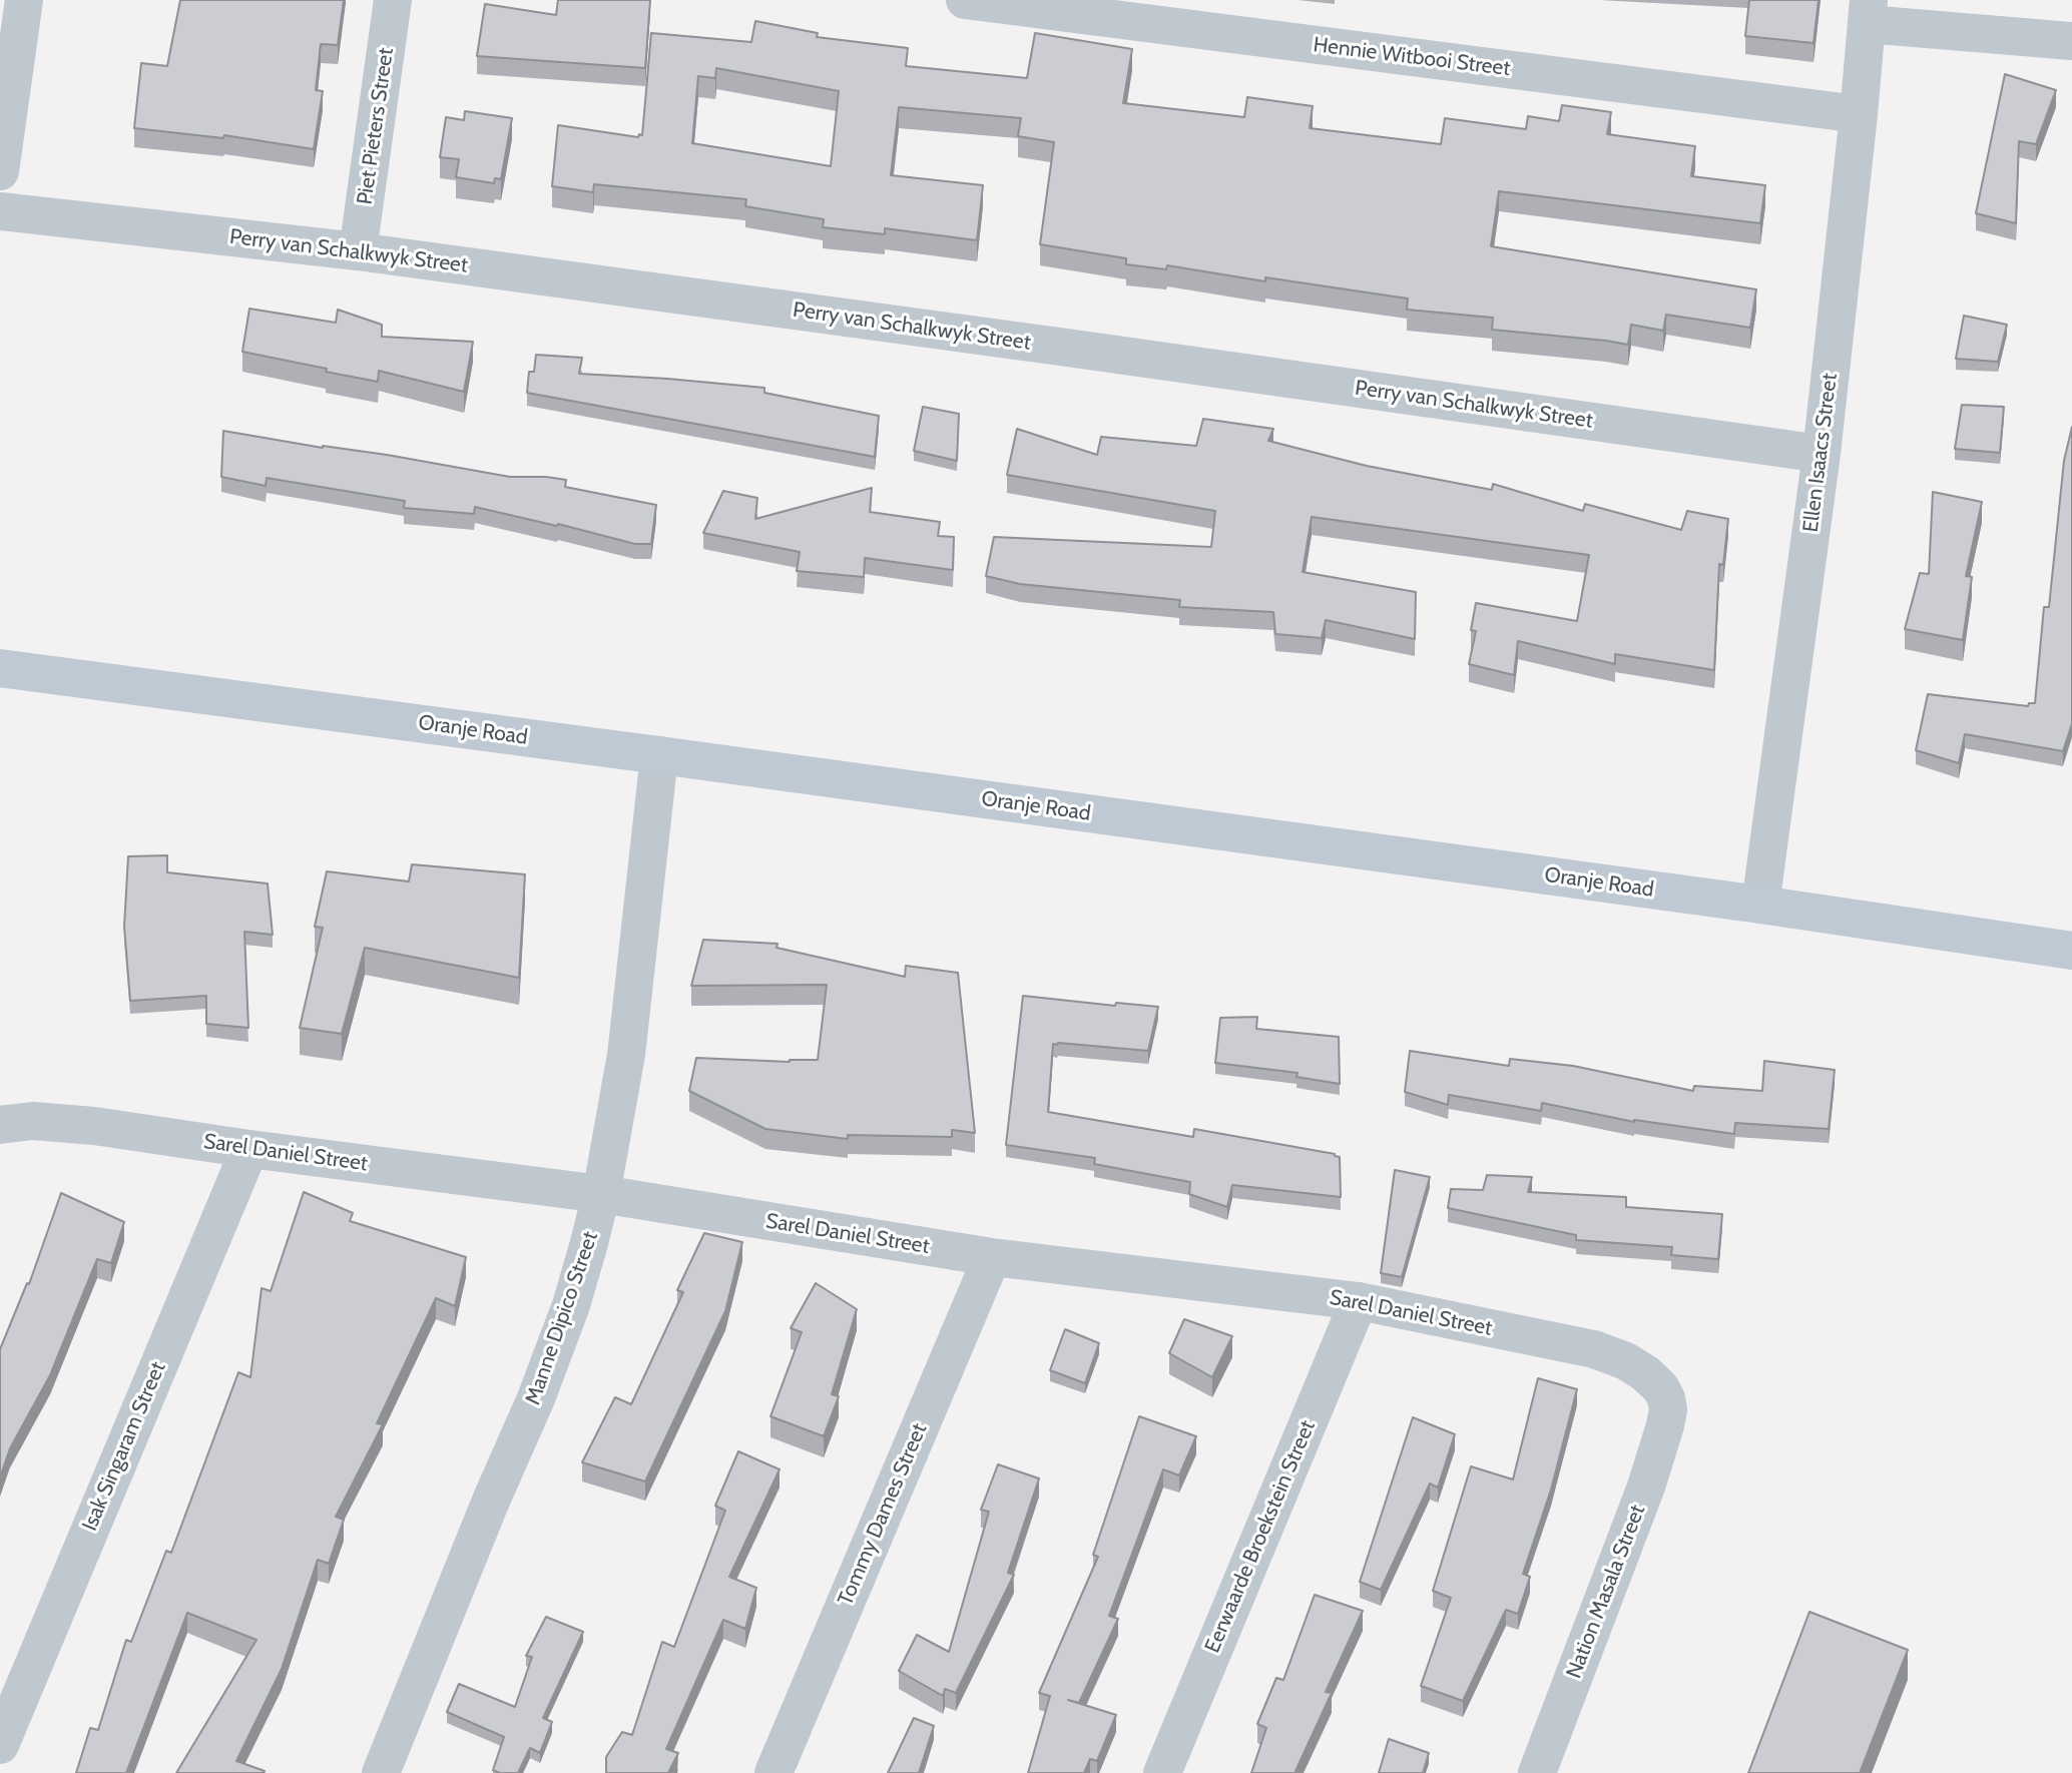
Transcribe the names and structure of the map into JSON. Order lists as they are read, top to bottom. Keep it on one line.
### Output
{"streets":{"street":["Hennie Witbooi Street","Piet Pieters Street","Perry van Schalkwyk Street","Ellen Isaacs Street","Oranje Road","Sarel Daniel Street","Manne Dipico Street","Isak Singaram Street","Tommy Dames Street","Eerwaarde Broekstein Street","Nation Masala Street"]},"crossings":[["Hennie Witbooi Street","Ellen Isaacs Street"],["Piet Pieters Street","Perry van Schalkwyk Street"],["Perry van Schalkwyk Street","Ellen Isaacs Street"],["Ellen Isaacs Street","Oranje Road"],["Oranje Road","Manne Dipico Street"],["Sarel Daniel Street","Manne Dipico Street"],["Sarel Daniel Street","Isak Singaram Street"],["Sarel Daniel Street","Tommy Dames Street"],["Sarel Daniel Street","Eerwaarde Broekstein Street"],["Sarel Daniel Street","Nation Masala Street"]]}
